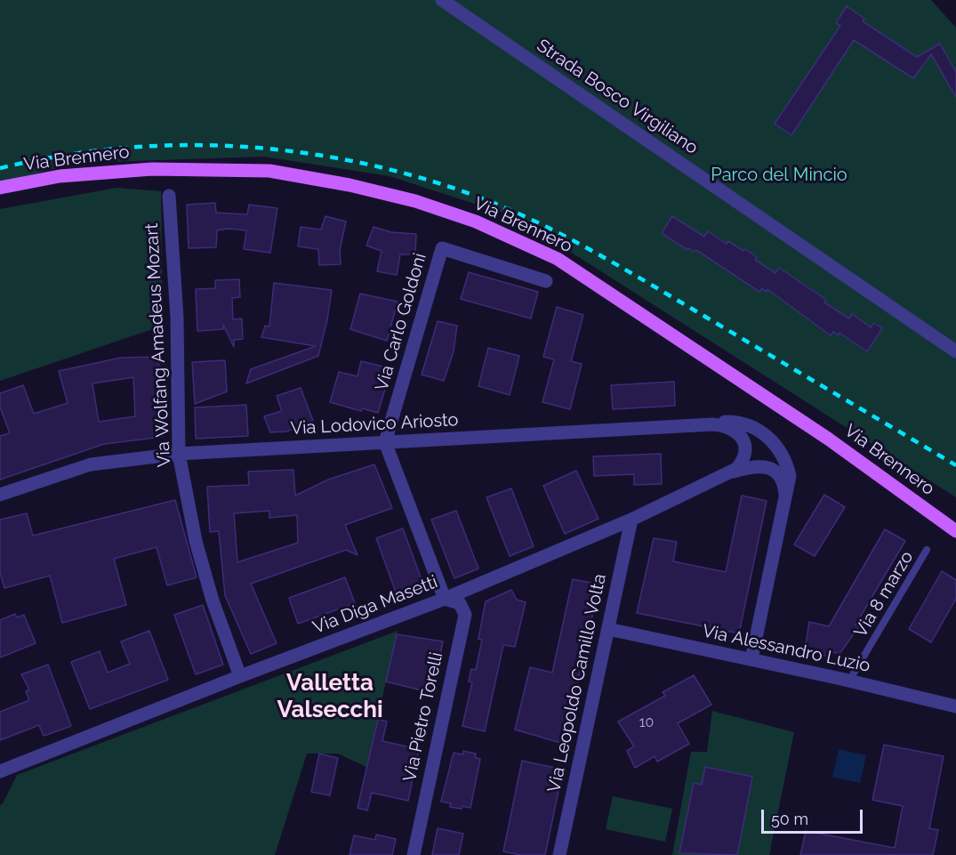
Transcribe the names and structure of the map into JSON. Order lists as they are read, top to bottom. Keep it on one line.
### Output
{"streets":{"main road":["Via Brennero"],"street":["Strada Bosco Virgiliano","Via Carlo Goldoni","Via Wolfang Amadeus Mozart","Via Lodovico Ariosto","Via Diga Masetti","Via Alessandro Luzio","Via Leopoldo Camillo Volta","Via Pietro Torelli"],"lane":["Via 8 marzo"]},"crossings":[["Via Carlo Goldoni","Via Lodovico Ariosto"],["Via Wolfang Amadeus Mozart","Via Lodovico Ariosto"],["Via Wolfang Amadeus Mozart","Via Diga Masetti"],["Via Lodovico Ariosto","Via Diga Masetti"],["Via 8 marzo","Via Alessandro Luzio"],["Via Diga Masetti","Via Leopoldo Camillo Volta"],["Via Diga Masetti","Via Pietro Torelli"],["Via Alessandro Luzio","Via Leopoldo Camillo Volta"]],"districts":["Valletta Valsecchi"],"parks":["Parco del Mincio"],"house_numbers":["10"],"scale_bar":"50 m"}
